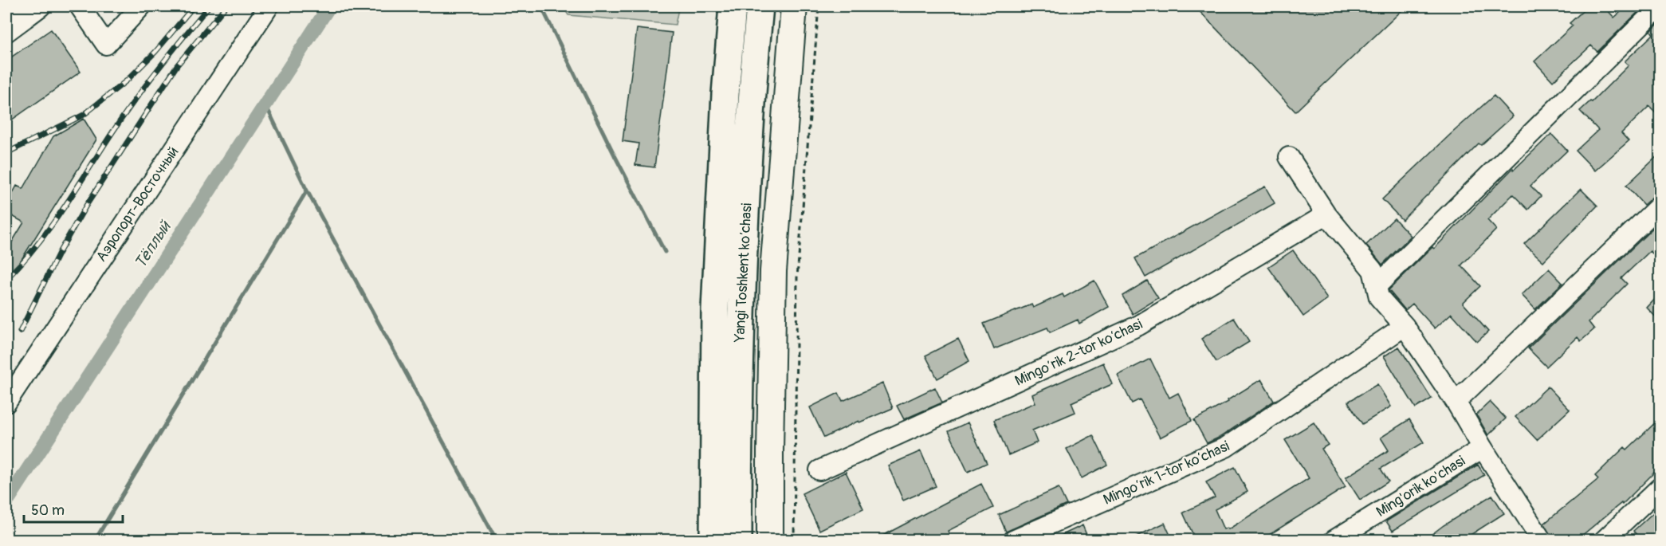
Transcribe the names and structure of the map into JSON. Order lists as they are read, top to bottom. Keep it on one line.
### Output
{"streets":{"highway":["Yangi Toshkent ko‘chasi"],"street":["Аэропорт-Восточный","Mingo‘rik 2-tor ko‘chasi","Mingo‘rik 1-tor ko‘chasi","Ming'orik ko'chasi"]},"water":["Тёплый"],"scale_bar":"50 m"}
